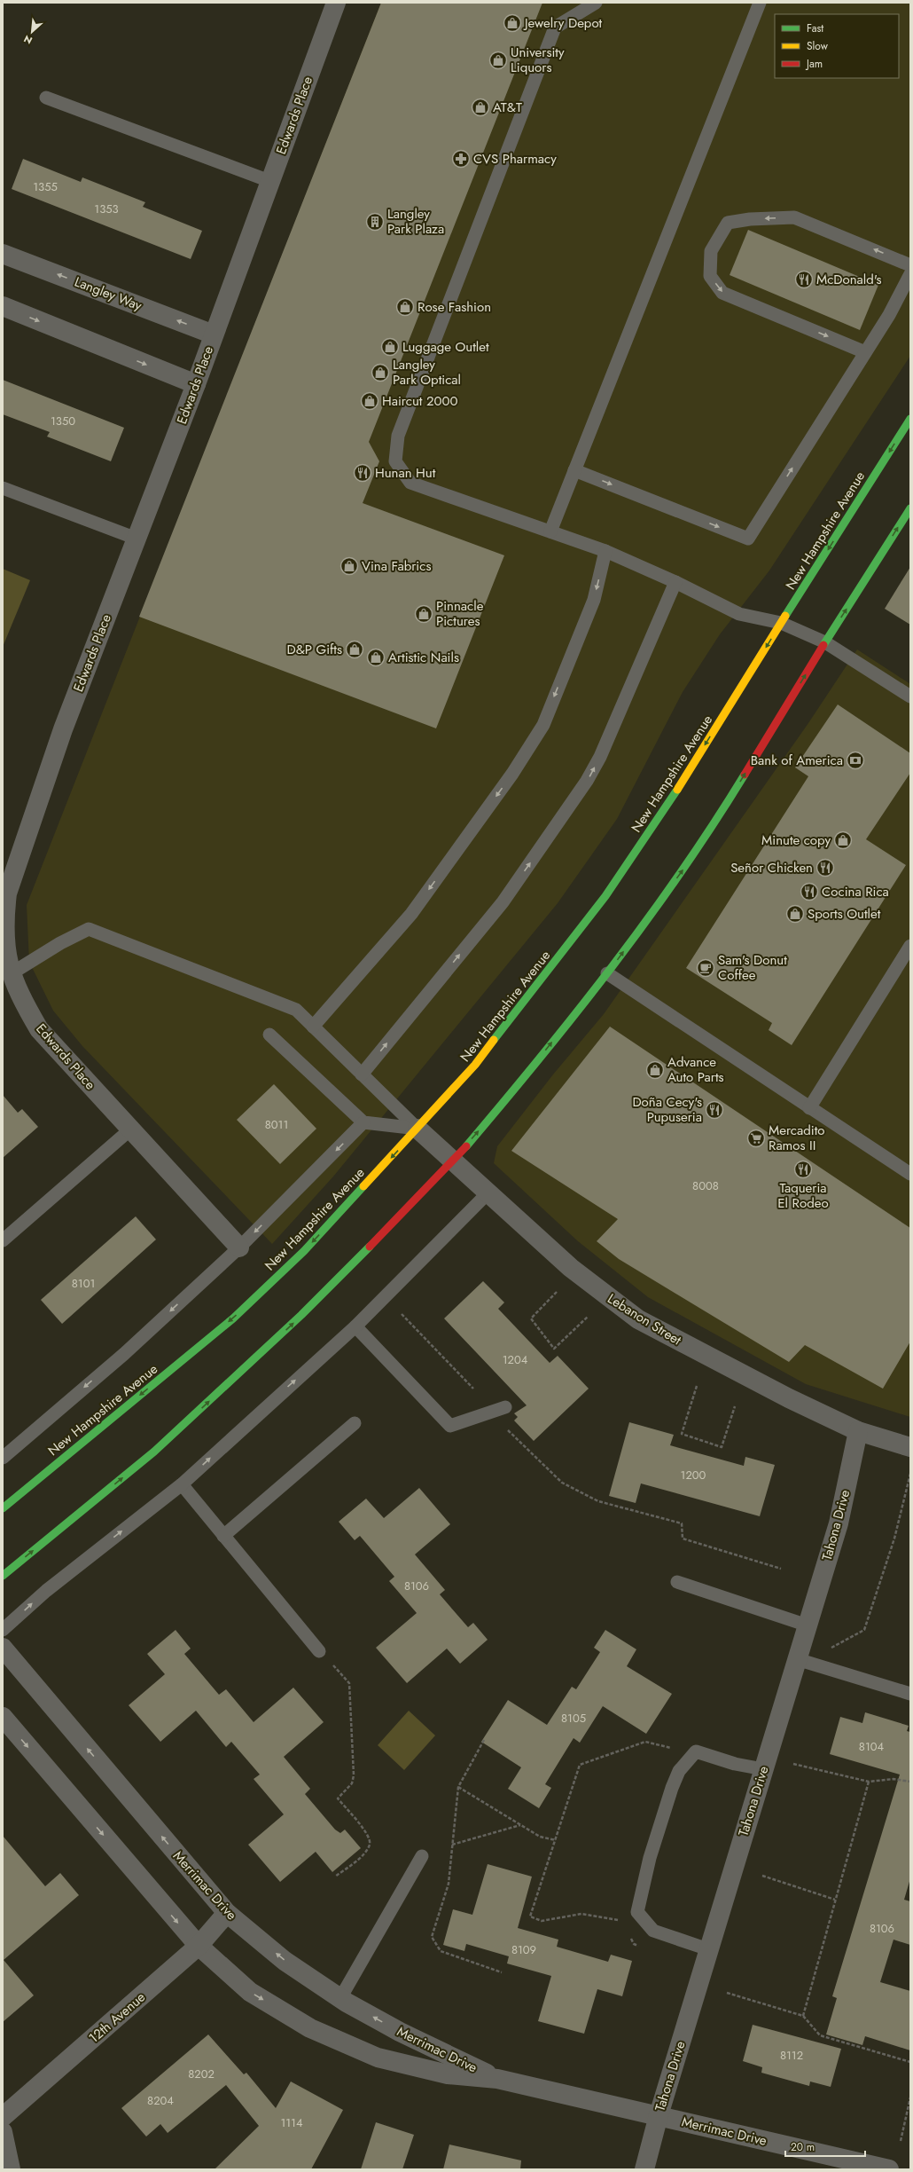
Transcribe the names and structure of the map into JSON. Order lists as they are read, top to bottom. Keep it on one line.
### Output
{"streets":{"main road":["New Hampshire Avenue"],"street":["Edwards Place","Langley Way","Lebanon Street","Tahona Drive","Merrimac Drive","12th Avenue"]},"crossings":[["Edwards Place","Langley Way"],["New Hampshire Avenue","Lebanon Street"],["Lebanon Street","Tahona Drive"],["Tahona Drive","Merrimac Drive"],["Merrimac Drive","12th Avenue"]],"places":{"shop":["Jewelry Depot","University Liquors","AT&T","Rose Fashion","Luggage Outlet","Langley Park Optical","Haircut 2000","Vina Fabrics","Pinnacle Pictures","D&P Gifts","Artistic Nails","Minute copy","Sports Outlet","Advance Auto Parts"],"pharmacy":["CVS Pharmacy"],"building":["Langley Park Plaza"],"restaurant":["McDonald's","Hunan Hut","Señor Chicken","Cocina Rica","Doña Cecy's Pupuseria","Taqueria El Rodeo"],"bank":["Bank of America"],"cafe":["Sam's Donut Coffee"],"supermarket":["Mercadito Ramos II"]},"house_numbers":["1355","1353","1350","8011","8008","8101","1204","1200","8106","8105","8104","8106","8109","8112","8202","8204","1114"],"legend":["Fast","Slow","Jam"],"scale_bar":"20 m","north":"bottom left"}
